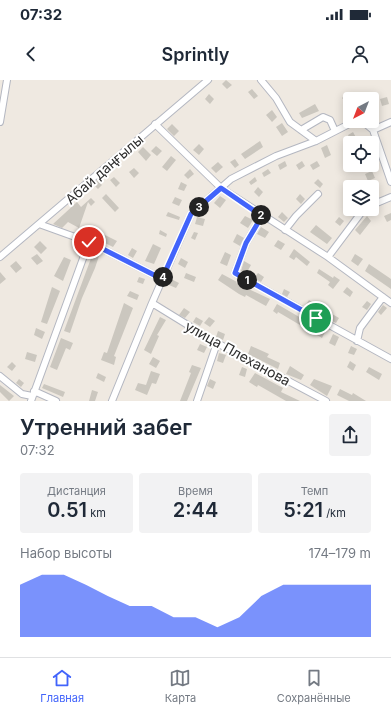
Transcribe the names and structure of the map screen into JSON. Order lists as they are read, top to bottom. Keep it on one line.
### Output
{"streets":{"street":["Абай даңғылы","улица Плеханова"]},"north":"bottom left","page":{"status":"07:32","header":"Sprintly","pins":["3","2","4","1"],"heading":["Утренний забег","07:32"],"stats":[["Дистанция","0.51 km"],["Время","2:44"],["Темп","5:21 /km"]],"chart":["Набор высоты","174–179 m"],"tabs":["Главная","Карта","Сохранённые"]}}
